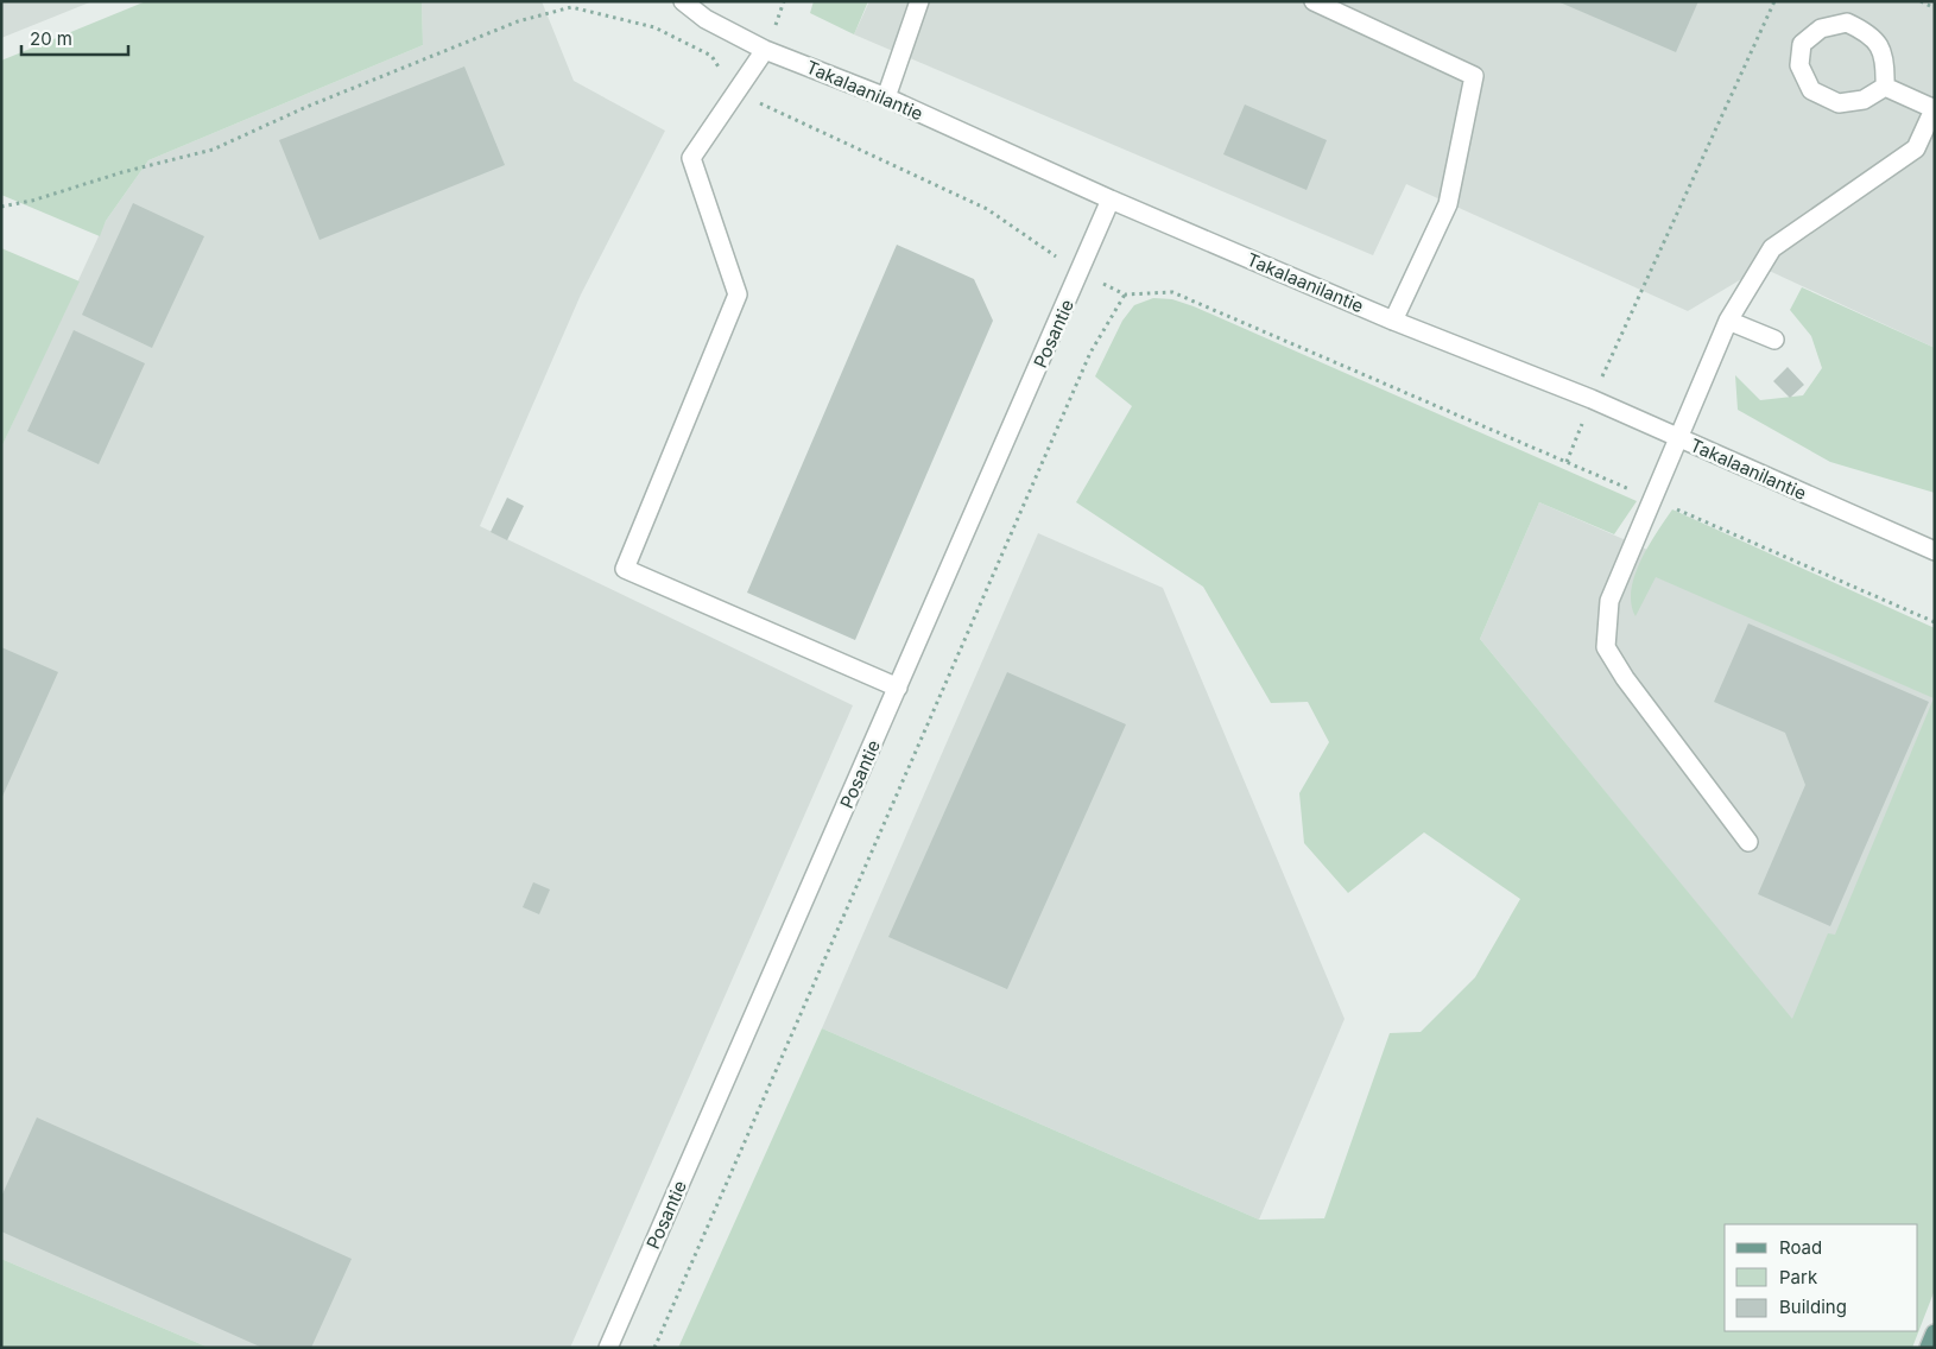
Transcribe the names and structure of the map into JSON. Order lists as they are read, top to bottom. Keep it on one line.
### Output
{"streets":{"street":["Takalaanilantie","Posantie"]},"crossings":[["Takalaanilantie","Posantie"]],"legend":["Road","Park","Building"],"scale_bar":"20 m"}
